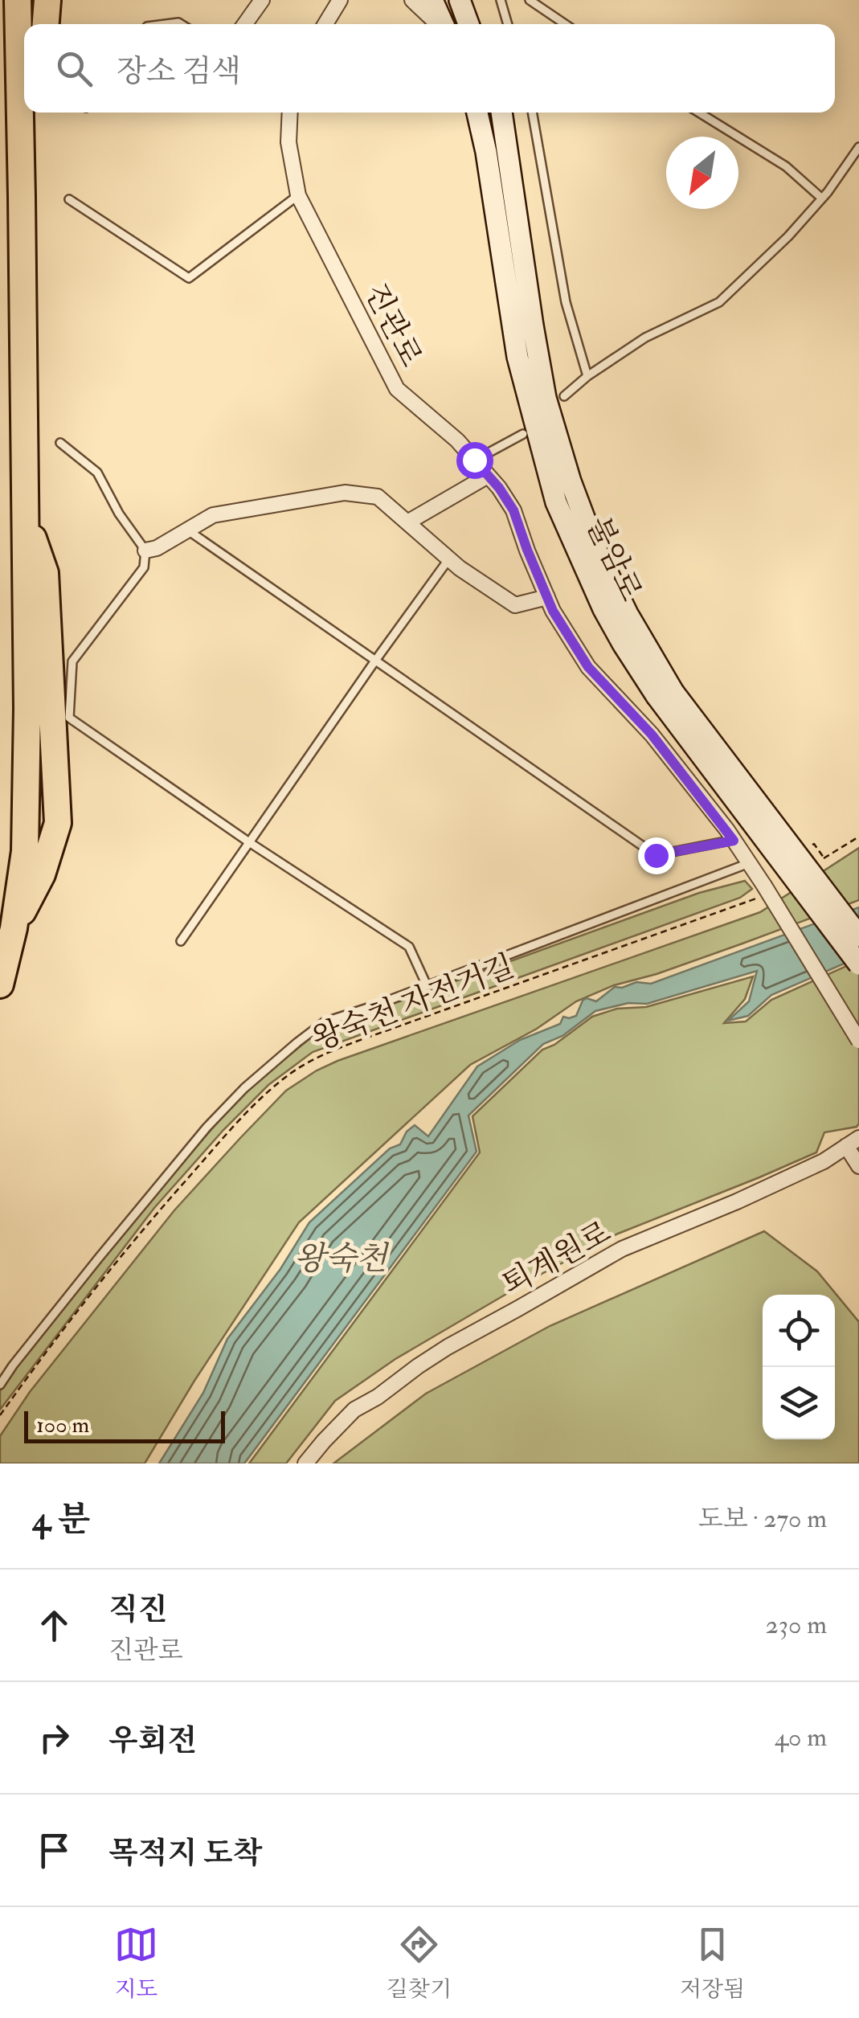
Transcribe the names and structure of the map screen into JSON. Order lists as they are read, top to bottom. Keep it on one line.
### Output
{"streets":{"street":["진관로","불암로","퇴계원로"],"path":["왕숙천 자전거길"]},"water":["왕숙천"],"scale_bar":"100 m","north":"bottom left","page":{"search":"장소 검색","scale":"100 m","heading":["4 분","도보 · 270 m"],"list":[["직진","진관로","230 m"],["우회전","40 m"],"목적지 도착"],"nav":["지도","길찾기","저장됨"]}}
